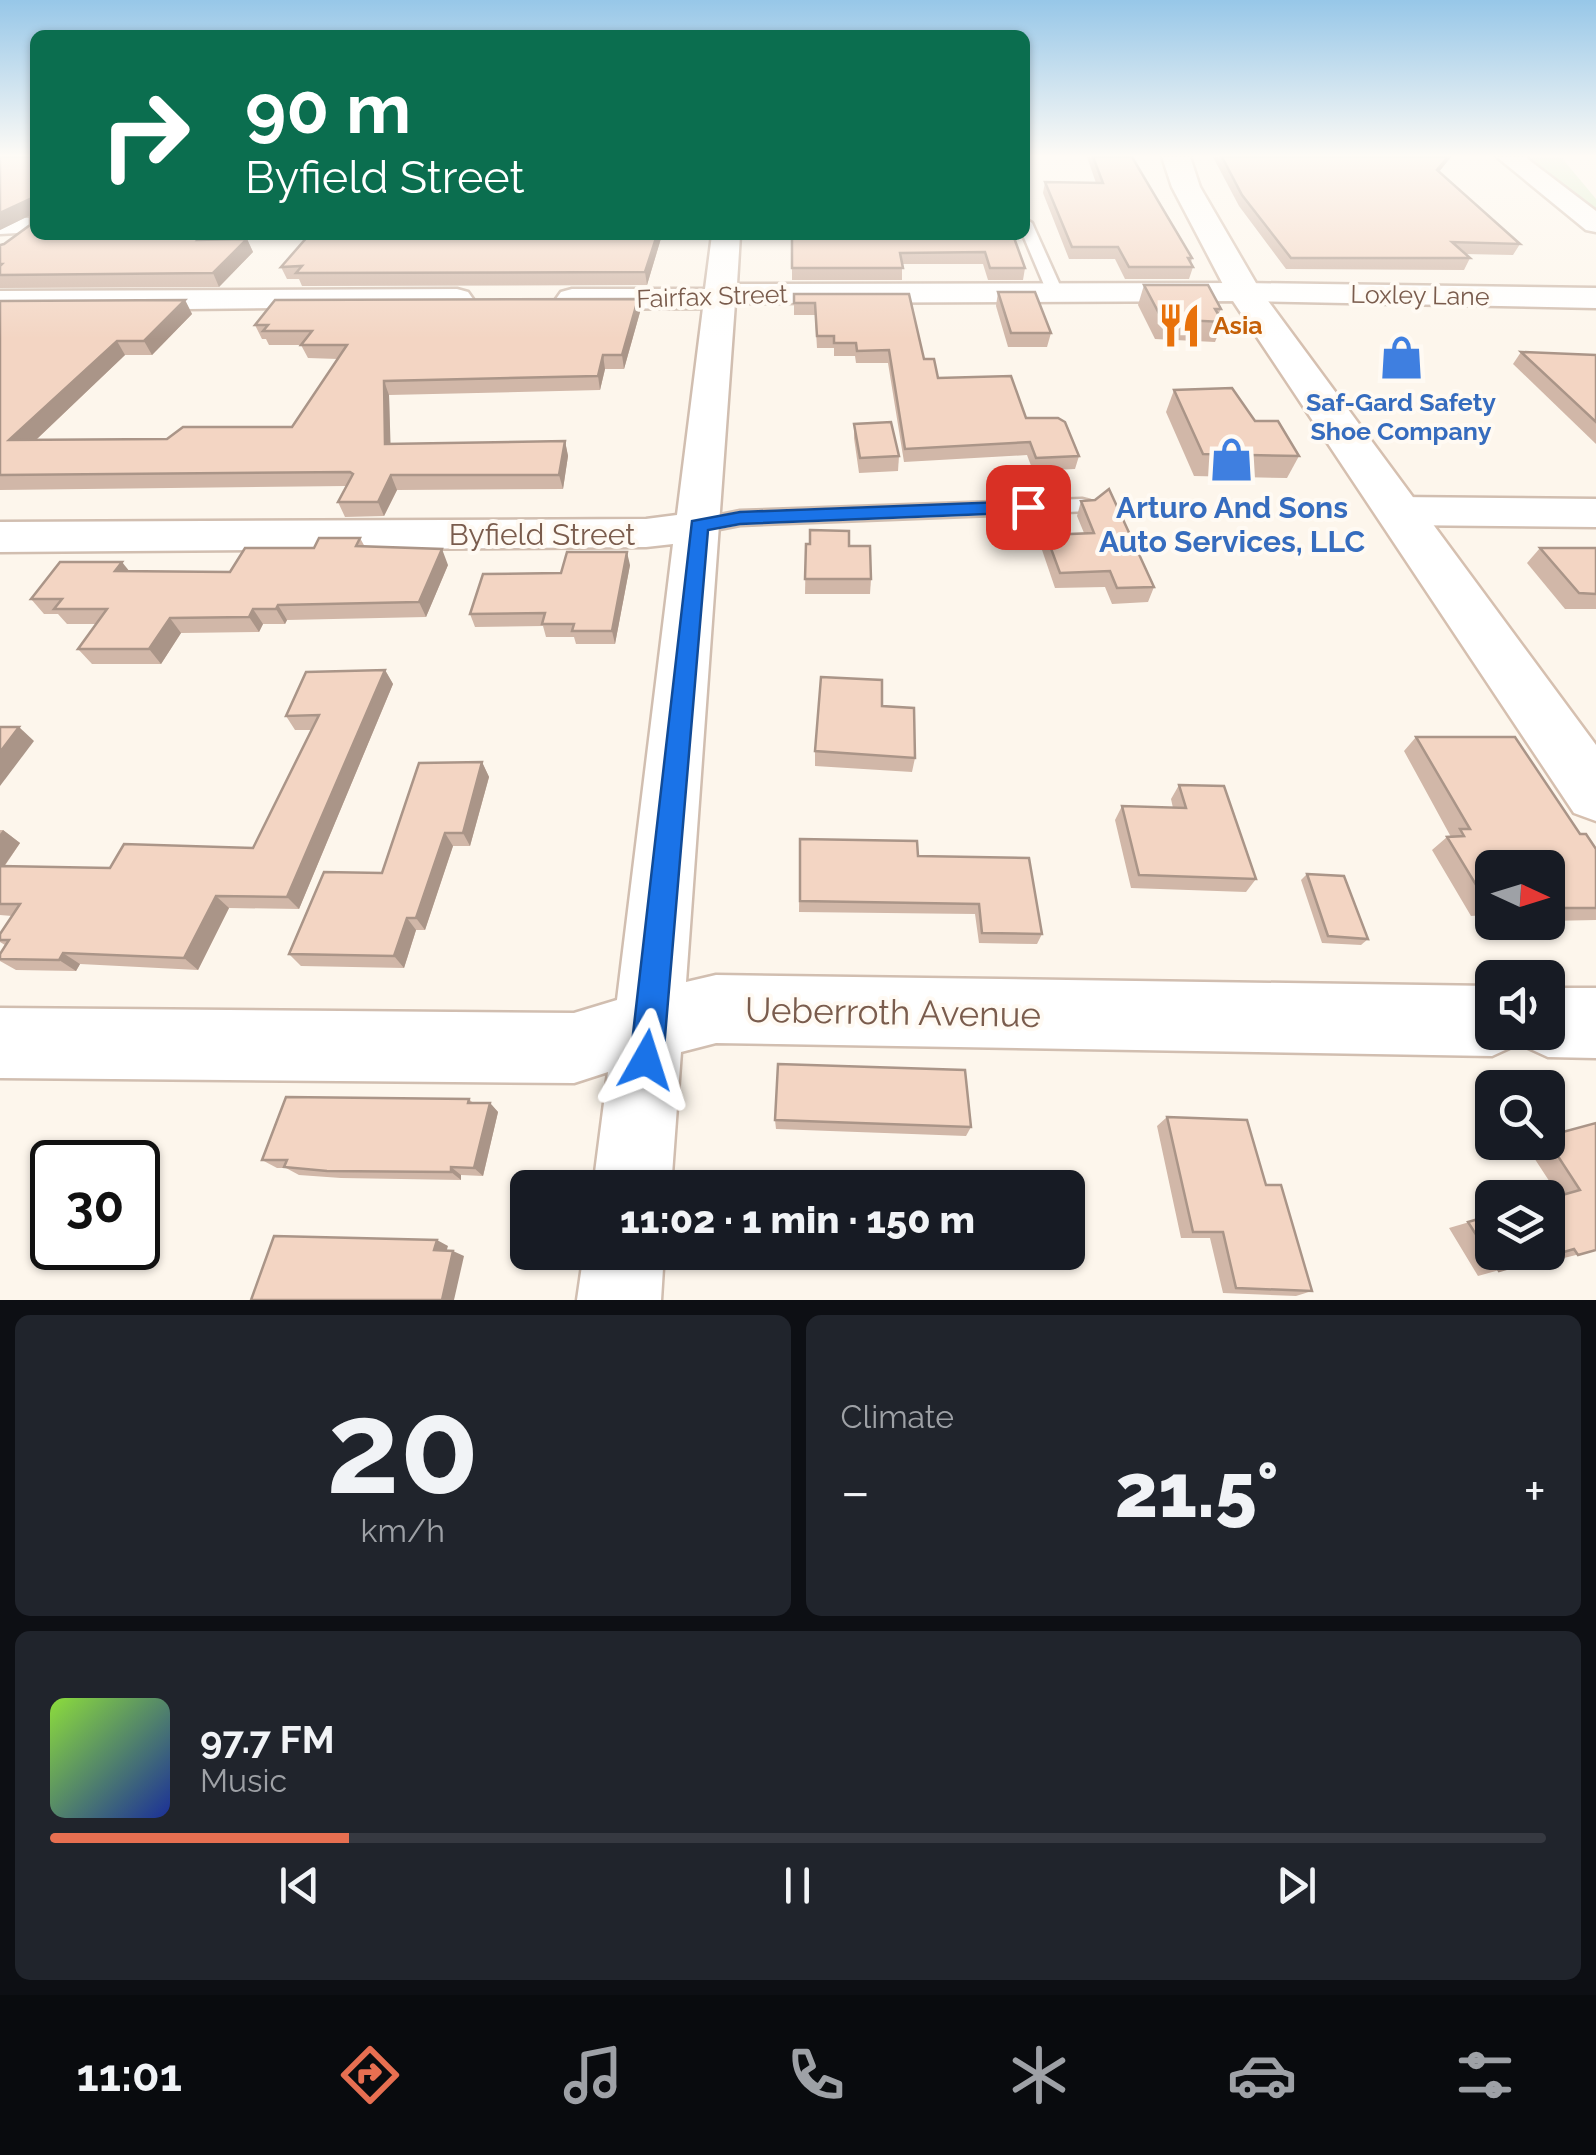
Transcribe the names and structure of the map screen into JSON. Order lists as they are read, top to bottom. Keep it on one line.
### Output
{"streets":{"street":["Loxley Lane","Fairfax Street","Byfield Street","Ueberroth Avenue"]},"crossings":[["Loxley Lane","Fairfax Street"]],"places":{"restaurant":["Asia"],"shop":["Saf-Gard Safety Shoe Company","Arturo And Sons Auto Services, LLC"]},"north":"right","page":{"turn":["90 m","Byfield Street"],"limit":"30","trip":"11:02 · 1 min · 150 m","tile":[["20","km/h"],"Climate"],"heat":["−","21.5°","+"],"song":["97.7 FM","Music"],"tabs":"11:01"}}
